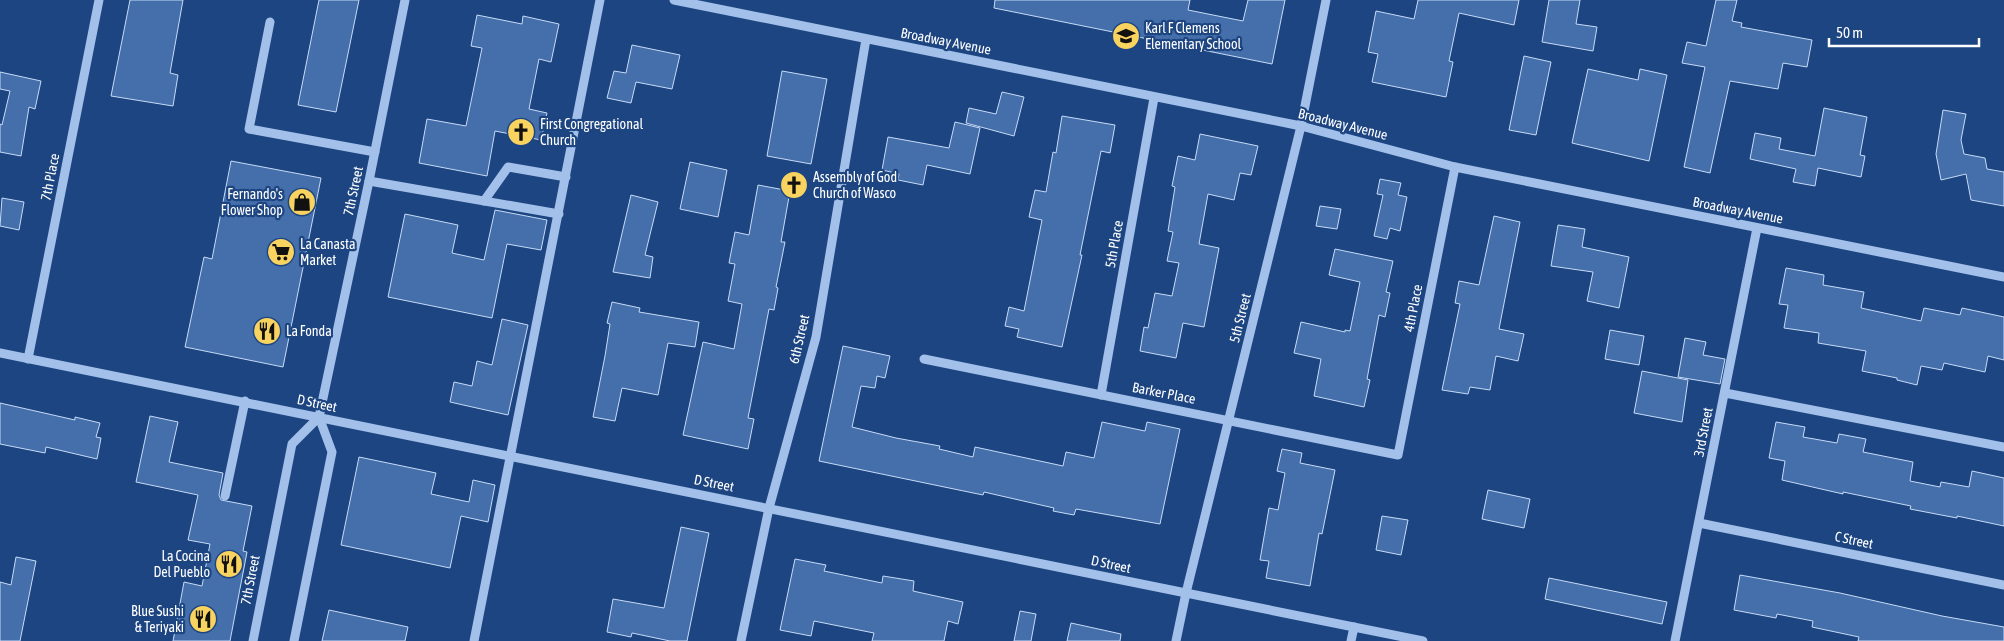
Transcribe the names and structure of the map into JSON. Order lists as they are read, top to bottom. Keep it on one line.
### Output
{"streets":{"street":["Broadway Avenue","7th Place","7th Street","5th Place","4th Place","5th Street","6th Street","Barker Place","D Street","3rd Street","C Street"]},"crossings":[["Broadway Avenue","5th Place"],["Broadway Avenue","4th Place"],["Broadway Avenue","5th Street"],["Broadway Avenue","6th Street"],["Broadway Avenue","3rd Street"],["7th Place","D Street"],["7th Street","D Street"],["5th Place","Barker Place"],["4th Place","Barker Place"],["5th Street","Barker Place"],["5th Street","D Street"],["6th Street","D Street"],["3rd Street","C Street"]],"places":{"school or university":["Karl F Clemens Elementary School"],"church":["First Congregational Church","Assembly of God Church of Wasco"],"shop":["Fernando's Flower Shop"],"supermarket":["La Canasta Market"],"restaurant":["La Fonda","La Cocina Del Pueblo","Blue Sushi & Teriyaki"]},"scale_bar":"50 m"}
